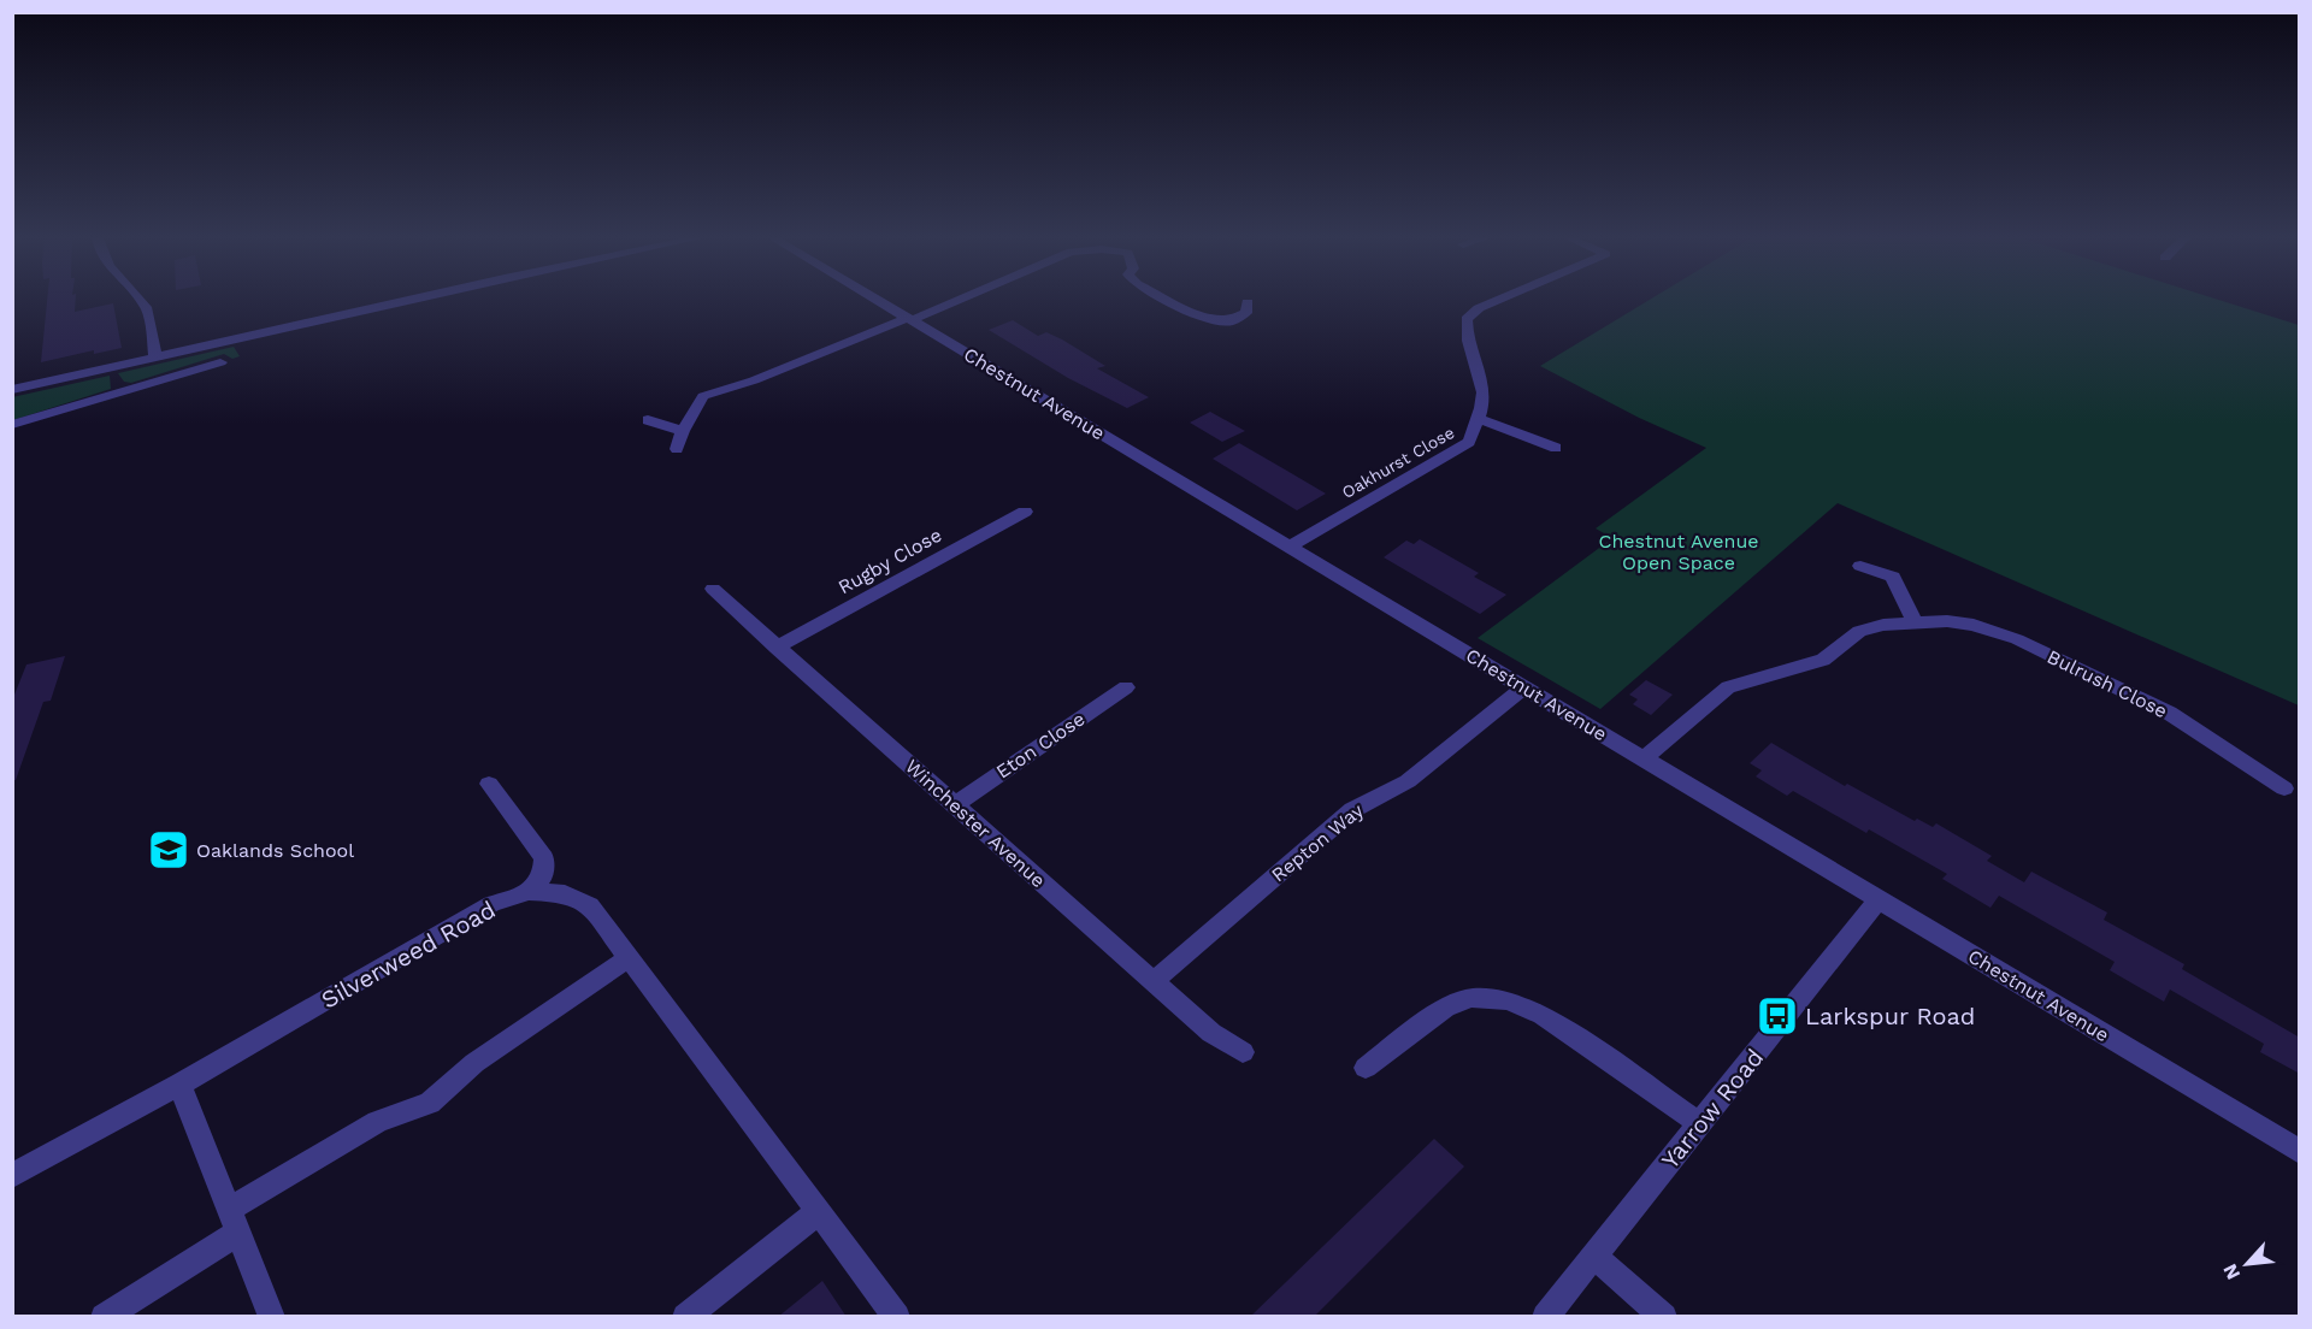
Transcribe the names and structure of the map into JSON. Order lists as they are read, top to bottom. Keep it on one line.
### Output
{"streets":{"street":["Chestnut Avenue","Oakhurst Close","Rugby Close","Bulrush Close","Eton Close","Winchester Avenue","Repton Way","Silverweed Road","Yarrow Road"]},"crossings":[["Chestnut Avenue","Oakhurst Close"],["Chestnut Avenue","Bulrush Close"],["Chestnut Avenue","Repton Way"],["Chestnut Avenue","Yarrow Road"],["Rugby Close","Winchester Avenue"],["Eton Close","Winchester Avenue"],["Winchester Avenue","Repton Way"]],"parks":["Chestnut Avenue Open Space"],"places":{"school or university":["Oaklands School"],"bus stop":["Larkspur Road"]},"north":"bottom left"}
